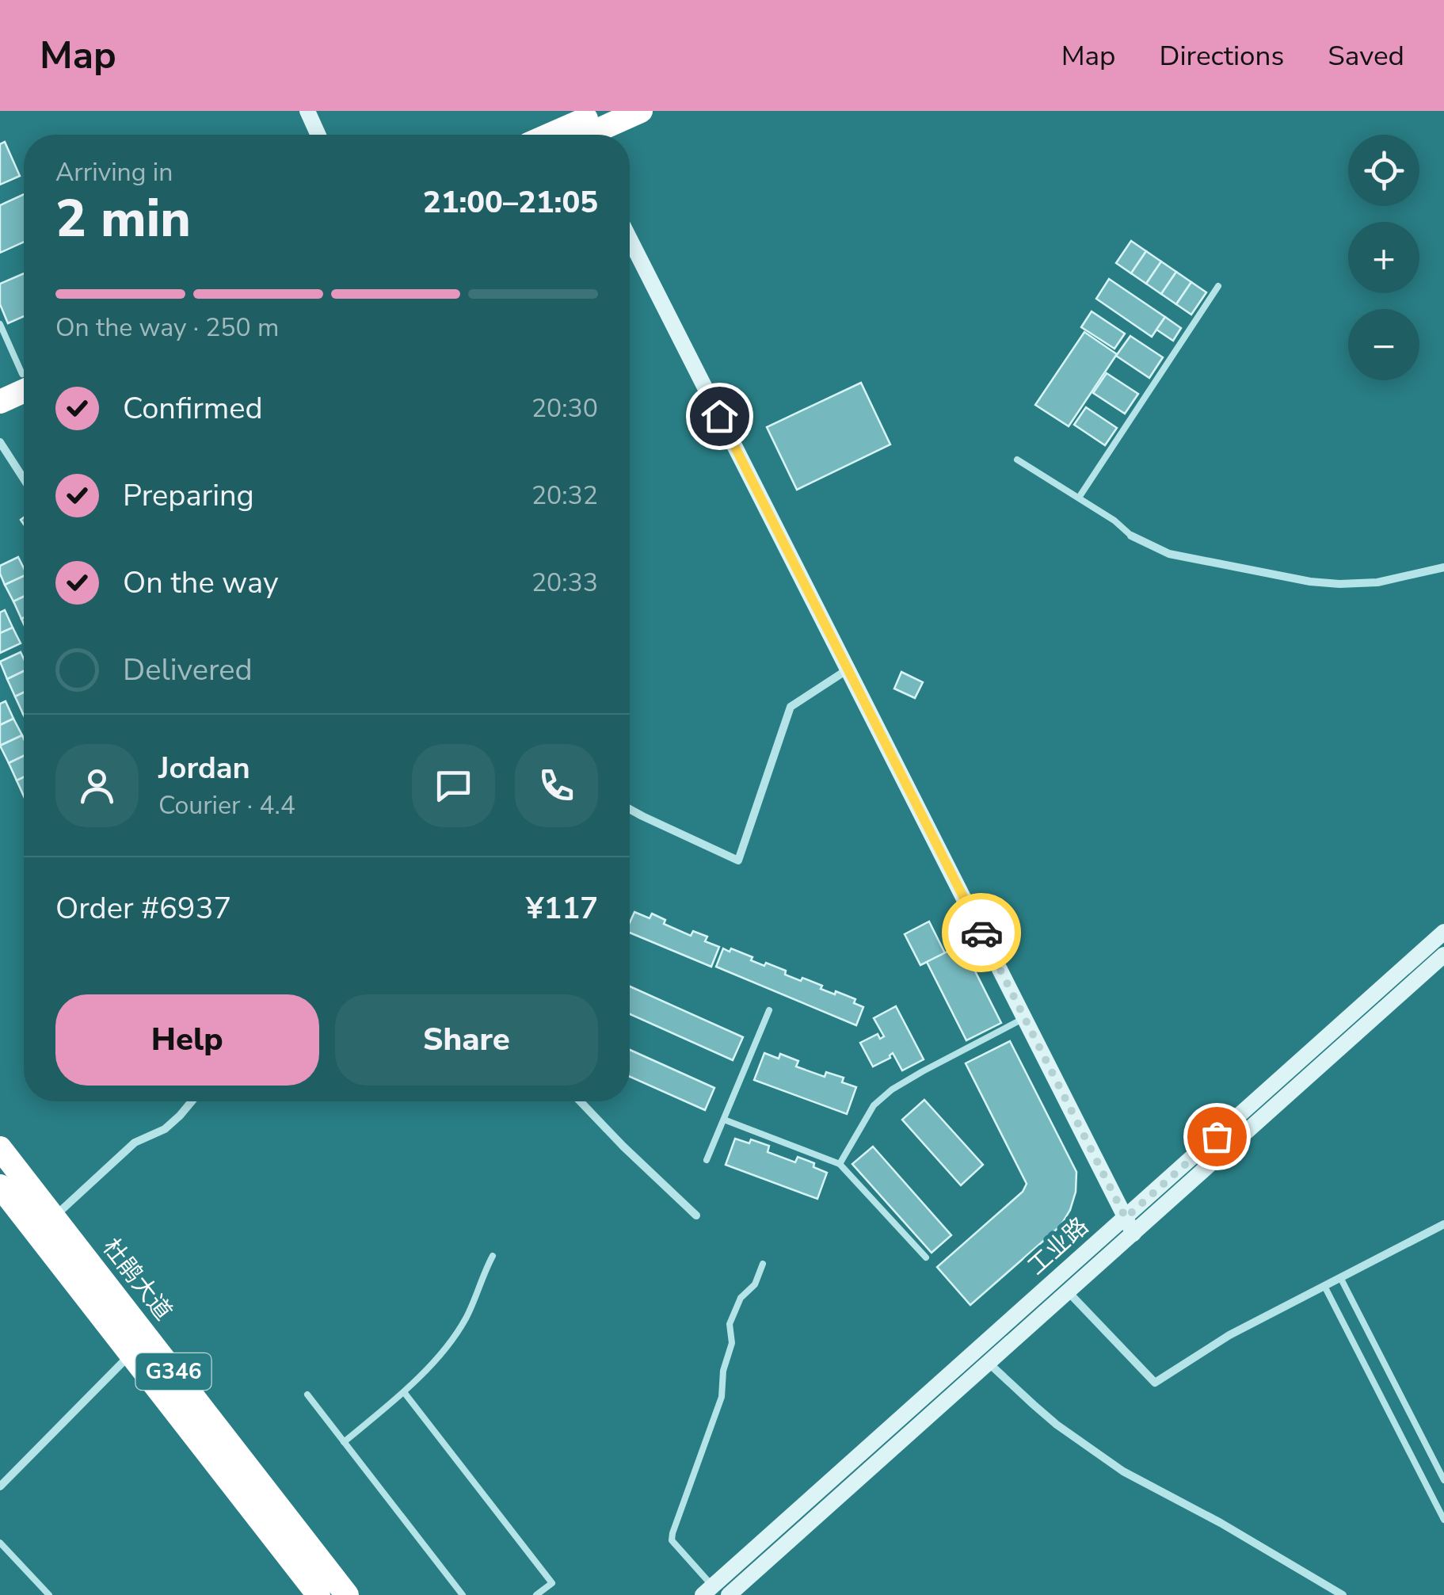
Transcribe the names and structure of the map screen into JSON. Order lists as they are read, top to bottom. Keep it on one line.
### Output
{"streets":{"highway":["杜鹃大道","G346"],"main road":["工业路"]},"page":{"header":"Map","nav":["Map","Directions","Saved"],"map_buttons":["+","−"],"heading":["2 min","Arriving in","21:00–21:05"],"panel":["Jordan","Courier · 4.4","Order #6937","¥117"],"bar":"On the way · 250 m","list":[["Confirmed","20:30"],["Preparing","20:32"],["On the way","20:33"],"Delivered"],"buttons":["Help","Share"]}}
